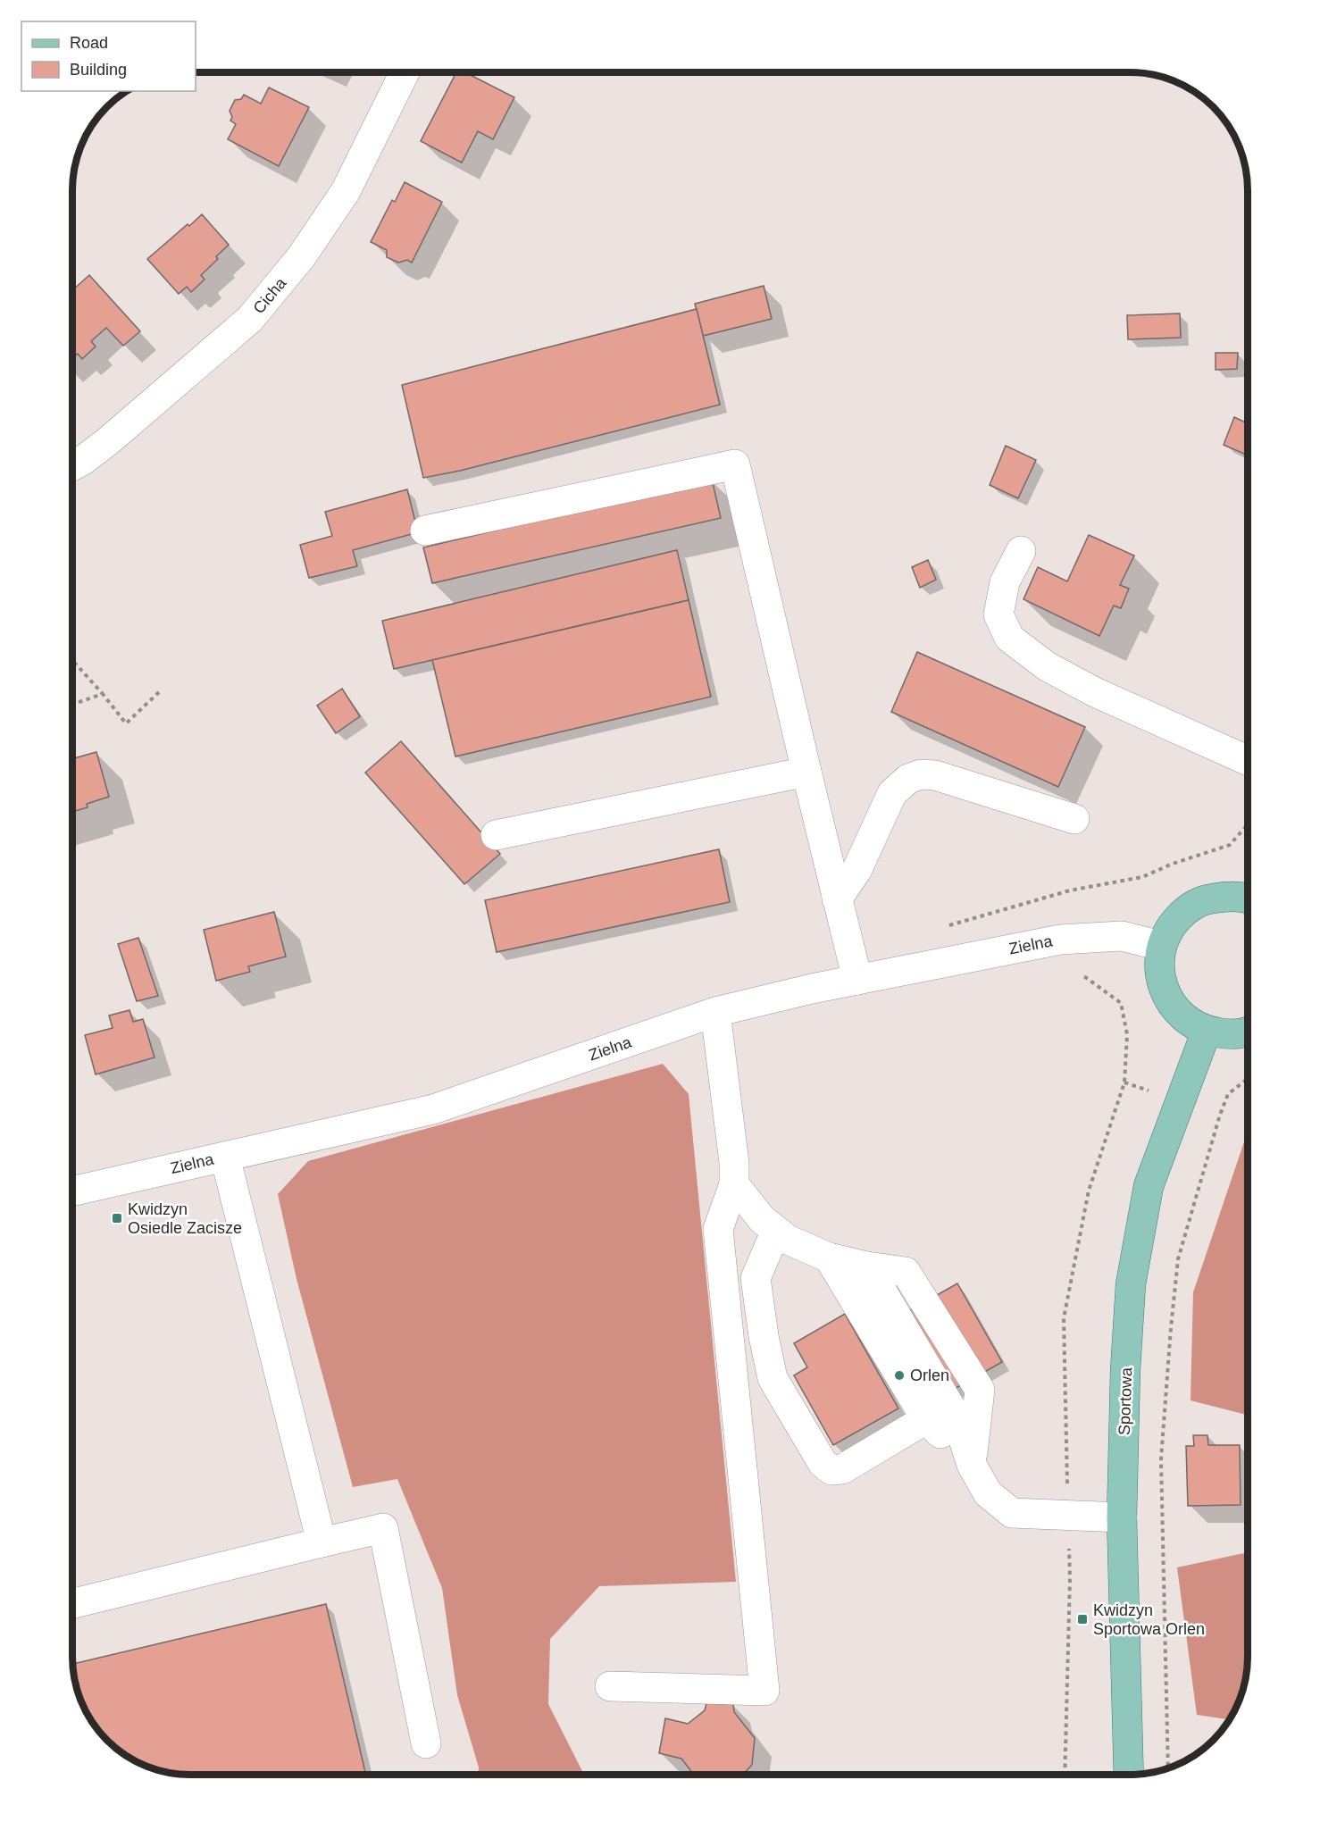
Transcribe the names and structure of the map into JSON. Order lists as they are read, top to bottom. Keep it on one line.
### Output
{"streets":{"main road":["Sportowa"],"street":["Cicha","Zielna"]},"places":{"transit":["Kwidzyn Osiedle Zacisze","Kwidzyn Sportowa Orlen"],"other":["Orlen"]},"legend":["Road","Building"]}
